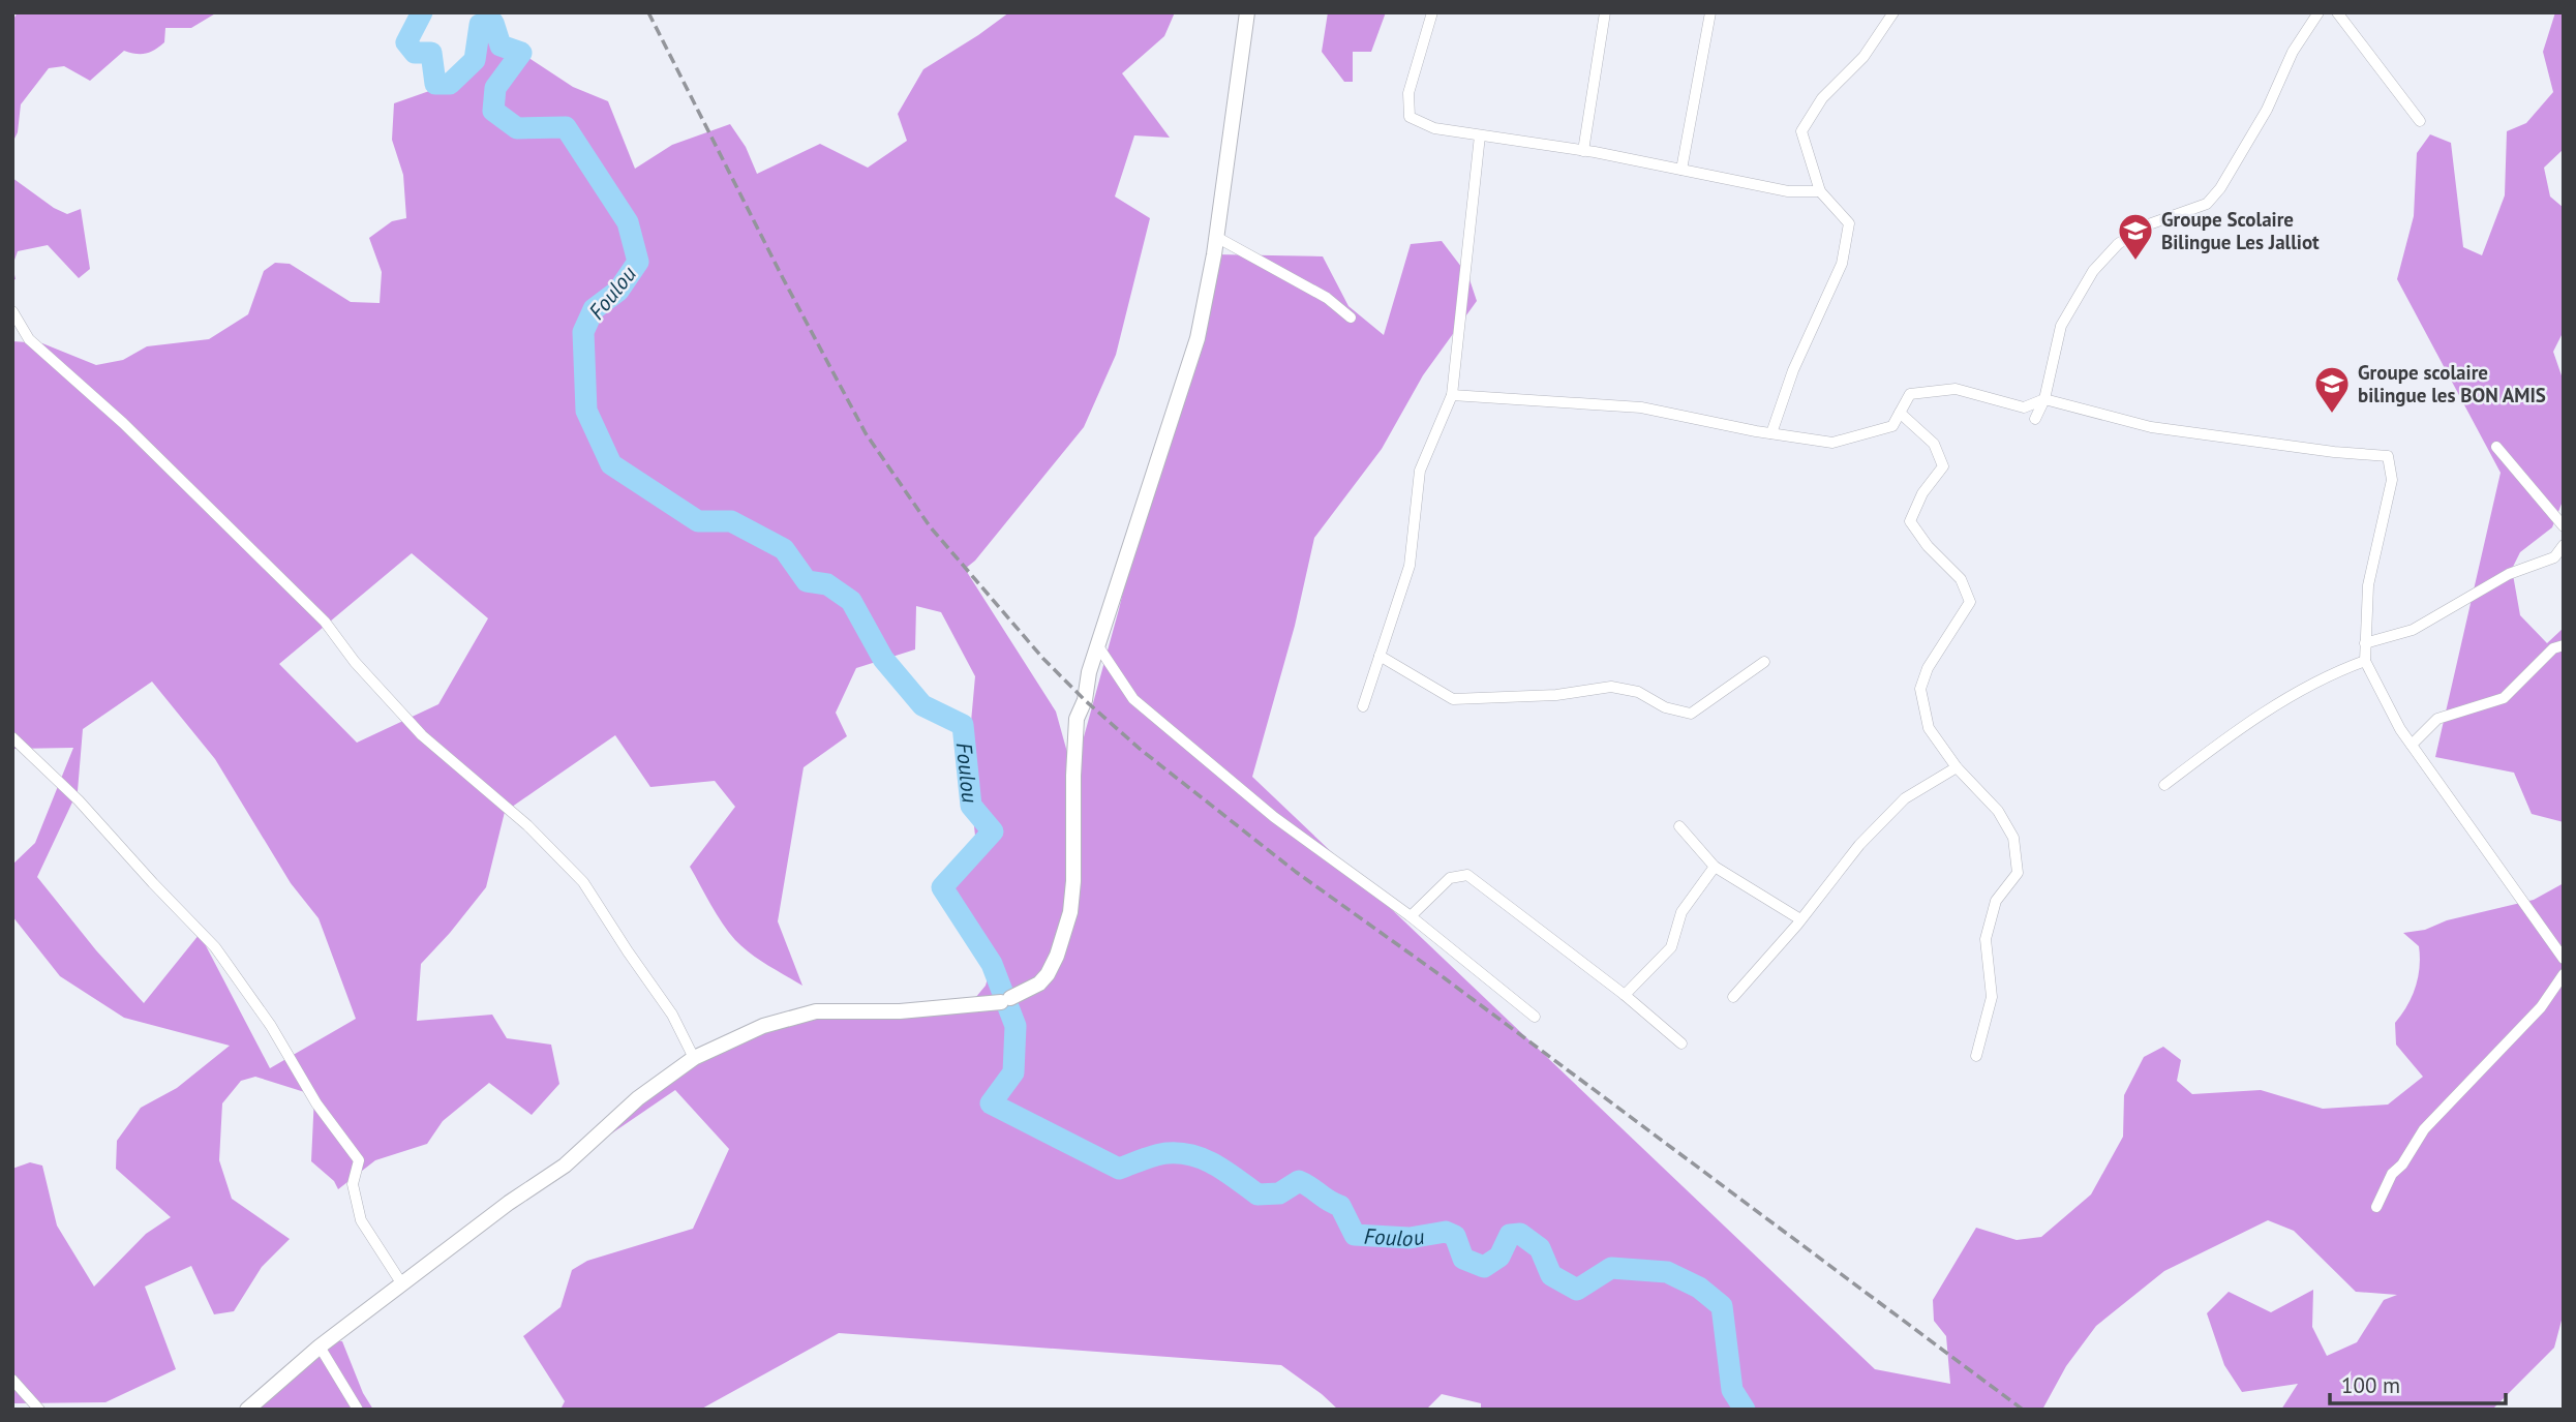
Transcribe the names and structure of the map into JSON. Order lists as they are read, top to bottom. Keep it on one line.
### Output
{"water":["Foulou"],"places":{"school or university":["Groupe Scolaire Bilingue Les Jalliot","Groupe scolaire bilingue les BON AMIS"]},"scale_bar":"100 m"}
